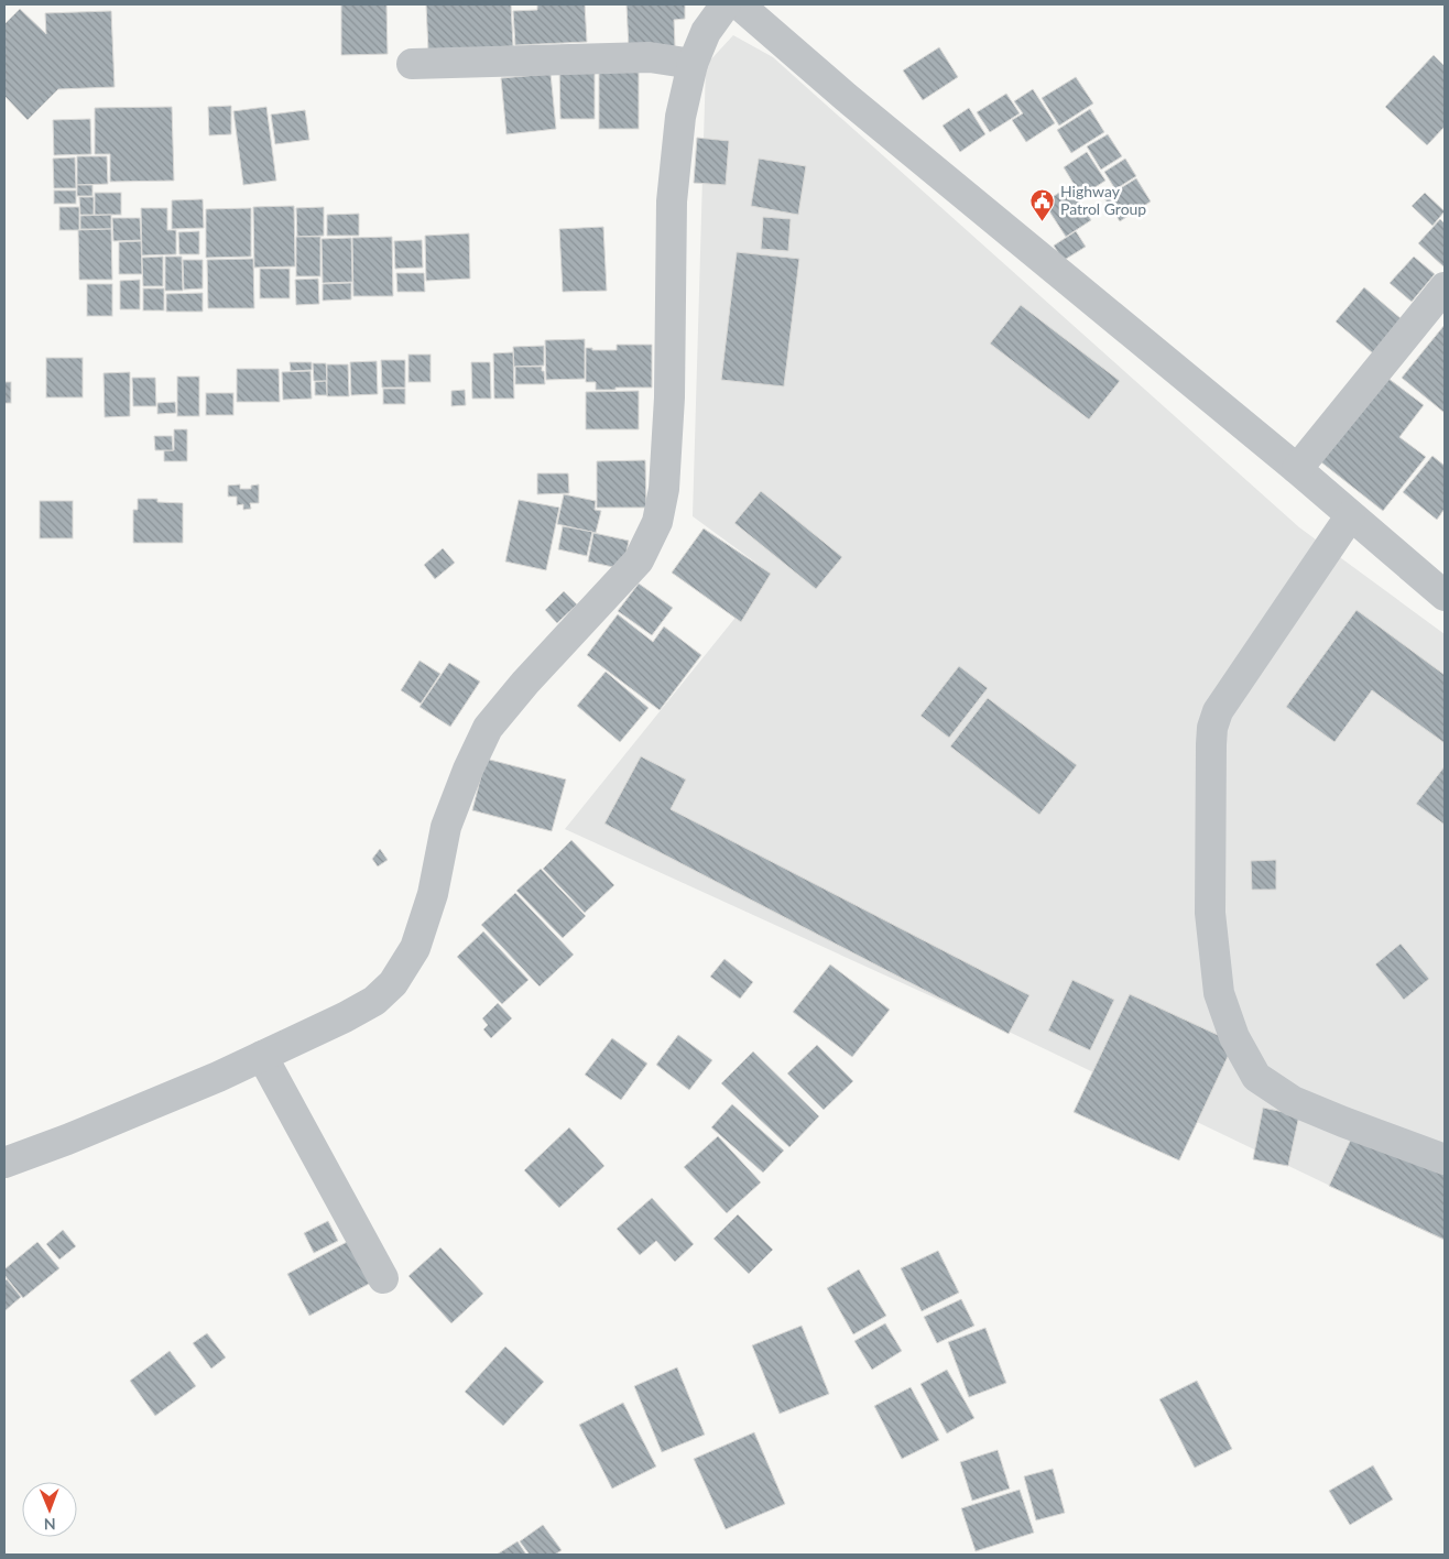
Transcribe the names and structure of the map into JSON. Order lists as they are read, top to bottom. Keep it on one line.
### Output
{"places":{"public building":["Highway Patrol Group"]},"north":"bottom"}
